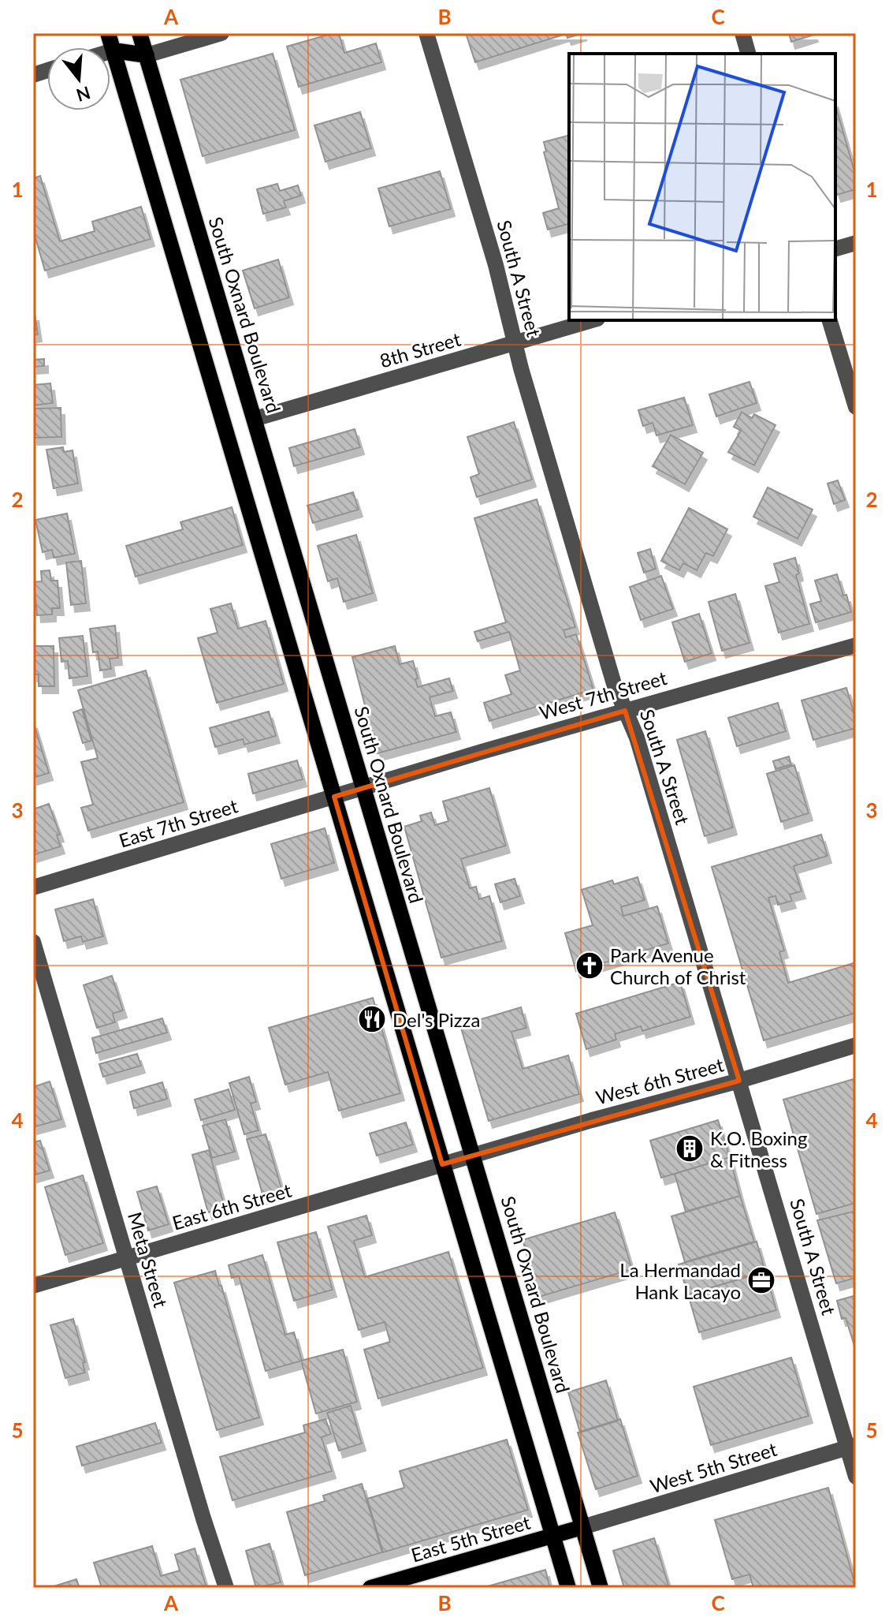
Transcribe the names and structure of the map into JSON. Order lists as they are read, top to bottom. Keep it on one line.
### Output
{"streets":{"main road":["South Oxnard Boulevard","East 5th Street"],"street":["South A Street","8th Street","West 7th Street","East 7th Street","West 6th Street","East 6th Street","Meta Street","West 5th Street"]},"crossings":[["South A Street","8th Street"],["South A Street","West 7th Street"],["South A Street","West 6th Street"],["South A Street","West 5th Street"],["South Oxnard Boulevard","8th Street"],["South Oxnard Boulevard","West 7th Street"],["South Oxnard Boulevard","West 6th Street"],["South Oxnard Boulevard","West 5th Street"],["South Oxnard Boulevard","East 5th Street"],["West 7th Street","East 7th Street"],["West 6th Street","East 6th Street"],["East 6th Street","Meta Street"],["West 5th Street","East 5th Street"]],"places":{"church":["Park Avenue Church of Christ"],"restaurant":["Del's Pizza"],"building":["K.O. Boxing & Fitness"],"office":["La Hermandad Hank Lacayo"]},"north":"bottom","grid":{"columns":["A","B","C"],"rows":["1","2","3","4","5"]}}
